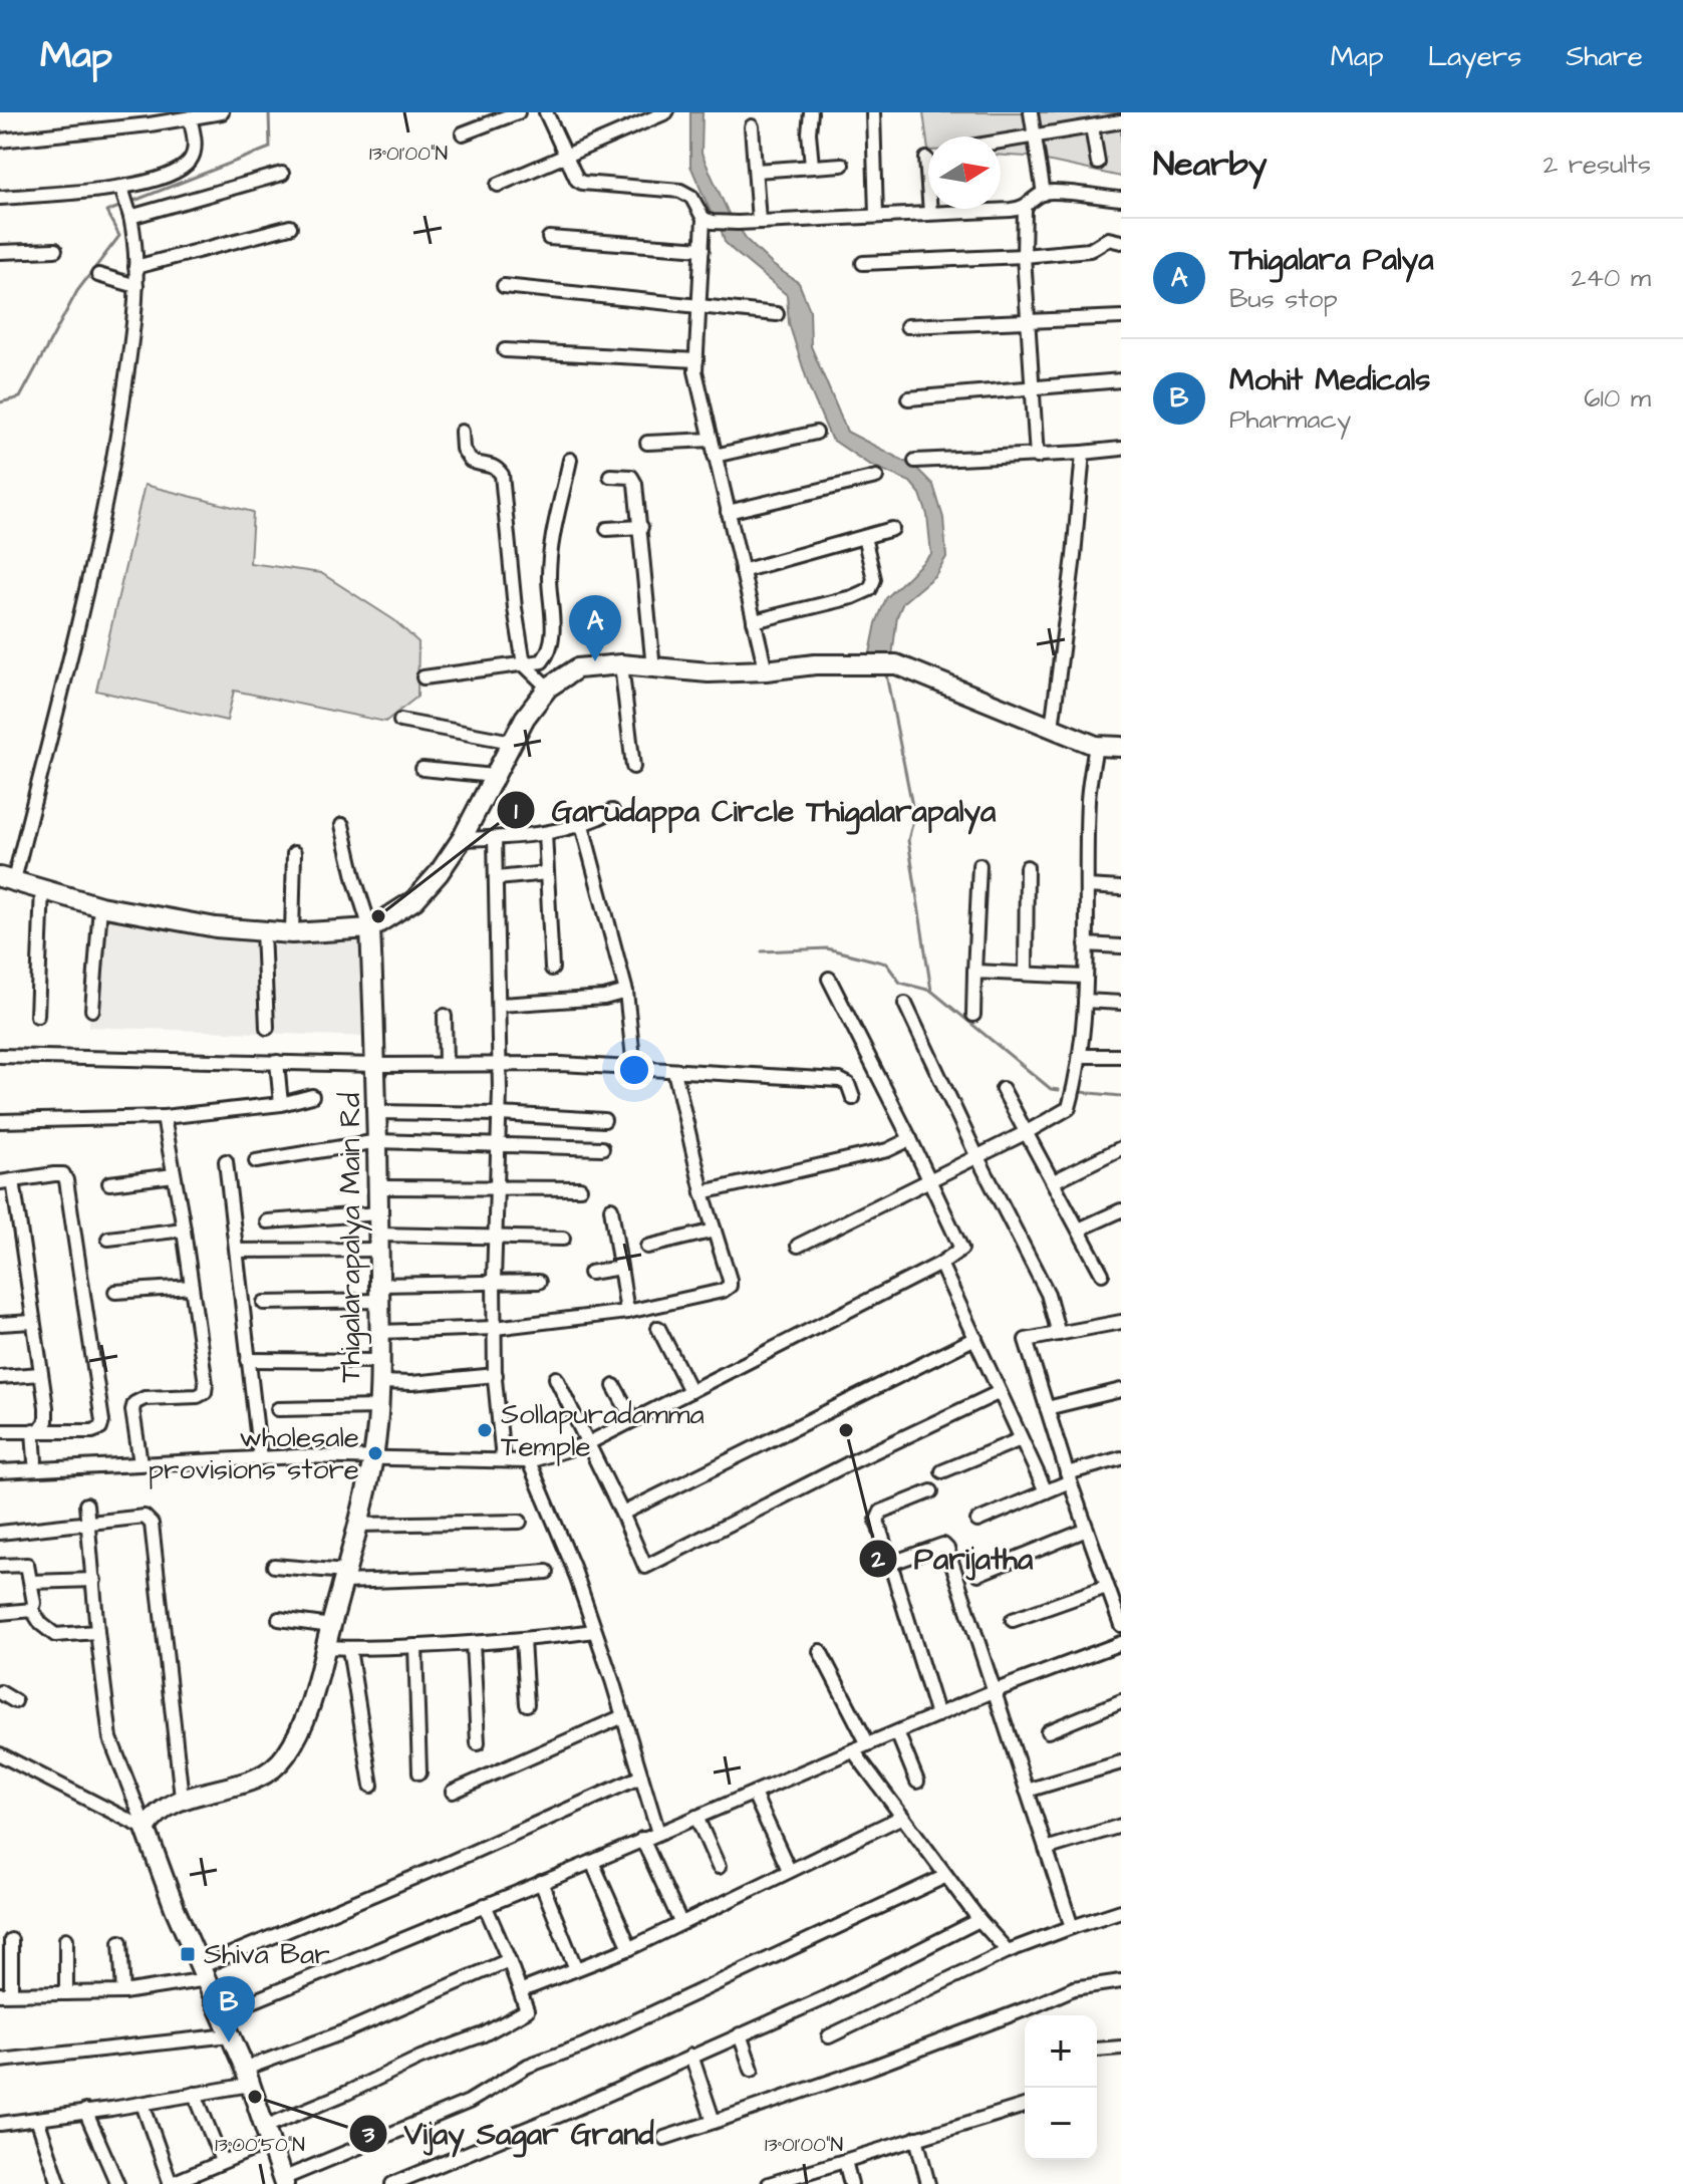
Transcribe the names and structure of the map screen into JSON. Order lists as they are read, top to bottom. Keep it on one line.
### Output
{"streets":{"street":["Thigalarapalya Main Rd"]},"places":{"other":["Garudappa Circle Thigalarapalya","Sollapuradamma Temple","Parijatha","wholesale provisions store","Vijay Sagar Grand"],"transit":["Shiva Bar"]},"north":"right","page":{"header":"Map","nav":["Map","Layers","Share"],"heading":["Nearby","2 results"],"list":[{"mark":"A","name":"Thigalara Palya","note":"Bus stop","value":"240 m"},{"mark":"B","name":"Mohit Medicals","note":"Pharmacy","value":"610 m"}],"pins":["A","B"],"map_buttons":["+","−"]},"coordinates":["13°01'00\"N","13°00'50\"N"]}
